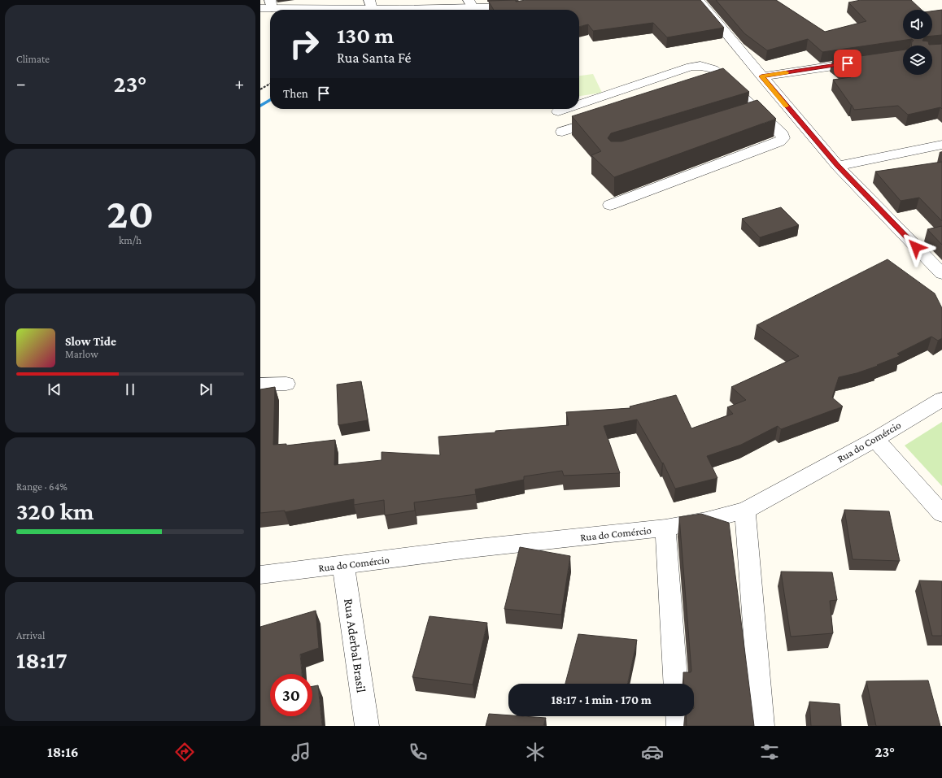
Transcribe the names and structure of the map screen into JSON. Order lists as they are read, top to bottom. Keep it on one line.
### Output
{"streets":{"street":["Rua do Comércio","Rua Aderbal Brasil"]},"crossings":[["Rua do Comércio","Rua Aderbal Brasil"]],"page":{"tile":["Climate",["20","km/h"],["Range · 64%","320 km"],["Arrival","18:17"]],"turn":["130 m","Rua Santa Fé"],"heat":["−","23°","+"],"then":"Then","song":["Slow Tide","Marlow"],"limit":"30","trip":"18:17 · 1 min · 170 m","tabs":["18:16","23°"]}}
